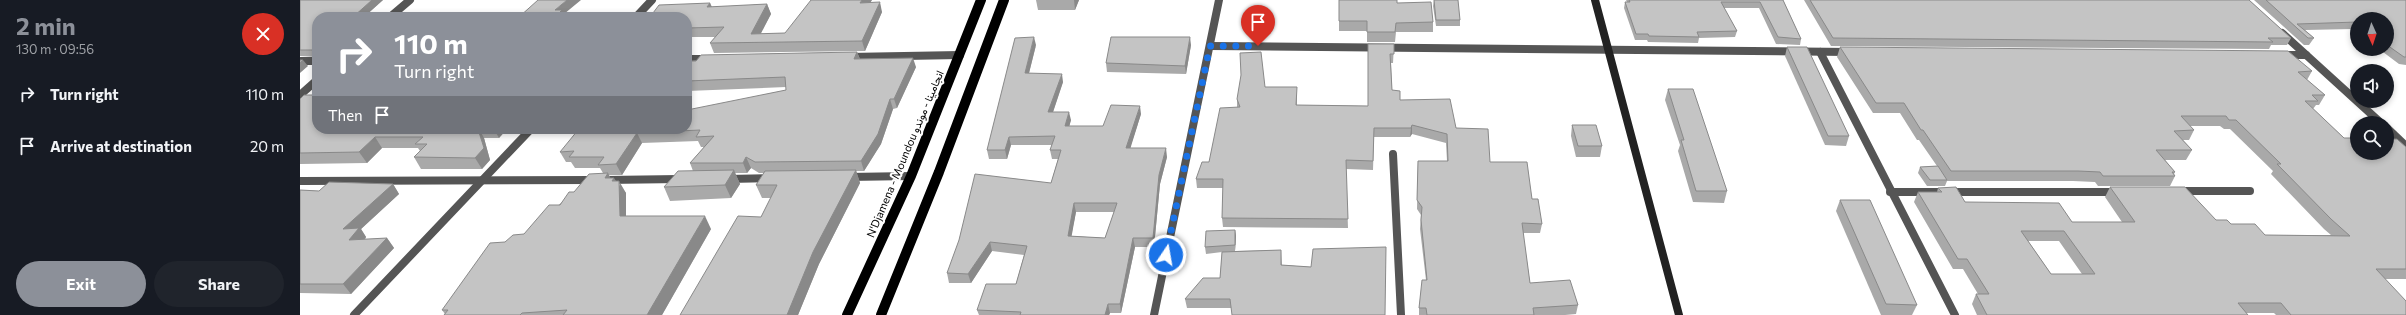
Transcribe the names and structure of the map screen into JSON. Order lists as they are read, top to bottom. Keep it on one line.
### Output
{"streets":{"main road":["N'Djamena - Moundou انجامينا - موندو"]},"north":"bottom","page":{"heading":["2 min","130 m · 09:56"],"turn":["110 m","Turn right"],"list":[{"name":"Turn right","value":"110 m"},{"name":"Arrive at destination","value":"20 m"}],"then":"Then","buttons":["Exit","Share"]}}
